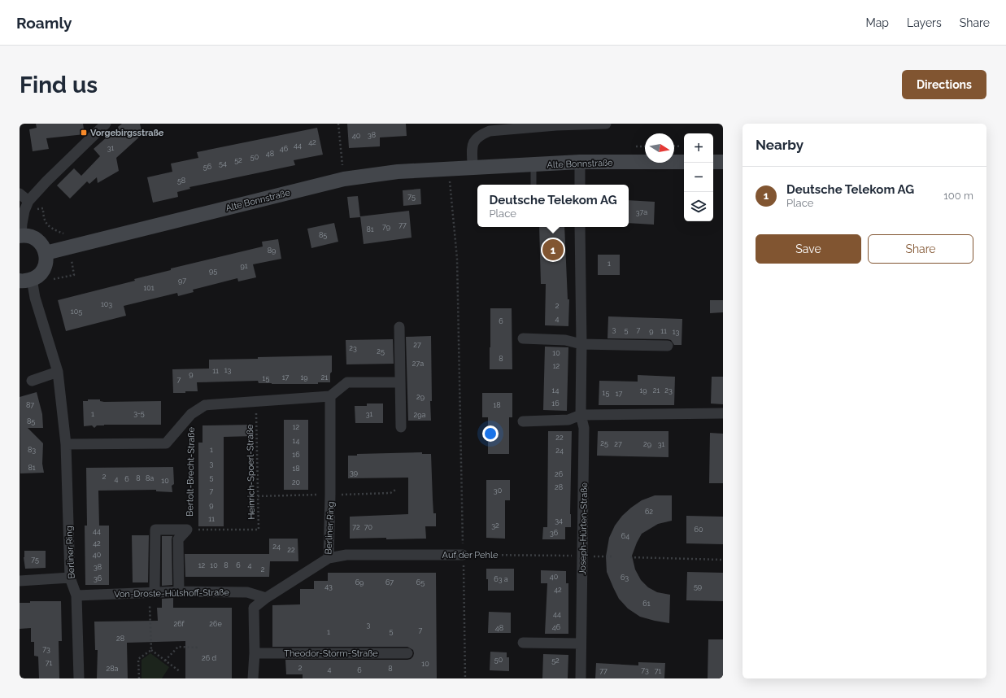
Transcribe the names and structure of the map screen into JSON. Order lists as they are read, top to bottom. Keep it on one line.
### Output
{"streets":{"main road":["Alte Bonnstraße"],"street":["Bertolt-Brecht-Straße","Berliner Ring","Joseph-Hürten-Straße","Auf der Pehle","Von-Droste-Hülshoff-Straße","Theodor-Storm-Straße"],"path":["Heinrich-Spoerl-Straße"]},"crossings":[["Bertolt-Brecht-Straße","Heinrich-Spoerl-Straße"],["Bertolt-Brecht-Straße","Von-Droste-Hülshoff-Straße"],["Berliner Ring","Auf der Pehle"],["Berliner Ring","Von-Droste-Hülshoff-Straße"],["Berliner Ring","Theodor-Storm-Straße"],["Joseph-Hürten-Straße","Auf der Pehle"]],"places":{"transit":["Vorgebirgsstraße"]},"house_numbers":["38","40","42","44","31","46","48","50","52","54","56","58","75","37a","77","79","81","85","89","1","91","95","97","101","103","2","105","4","6","3","5","7","9","11","13","27","23","25","10","8","27a","12","13","11","9","17","19","21","15","7","14","19","21","23","15","17","29","16","87","18","3-5","1","31","29a","85","12","22","14","25","27","29","31","83","1","24","16","3","81","18","39","26","2","5","8","8a","4","6","10","20","28","30","7","9","62","11","34","32","72","70","60","44","36","64","42","24","22","40","75","12","10","8","6","4","38","2","40","63","36","63 a","69","67","65","43","59","42","61","44","26f","26e","3","46","48","7","5","1","28","73","26 d","50","52","71","10","2","28a","8","4","6","73","77","71"],"north":"right","page":{"header":"Roamly","nav":["Map","Layers","Share"],"buttons":["Directions",["Save","Share"]],"title":"Find us","heading":"Nearby","map_buttons":["+","−"],"list":[{"mark":"1","name":"Deutsche Telekom AG","note":"Place","value":"100 m"}],"popup":["Deutsche Telekom AG","Place"],"pins":"1"}}
